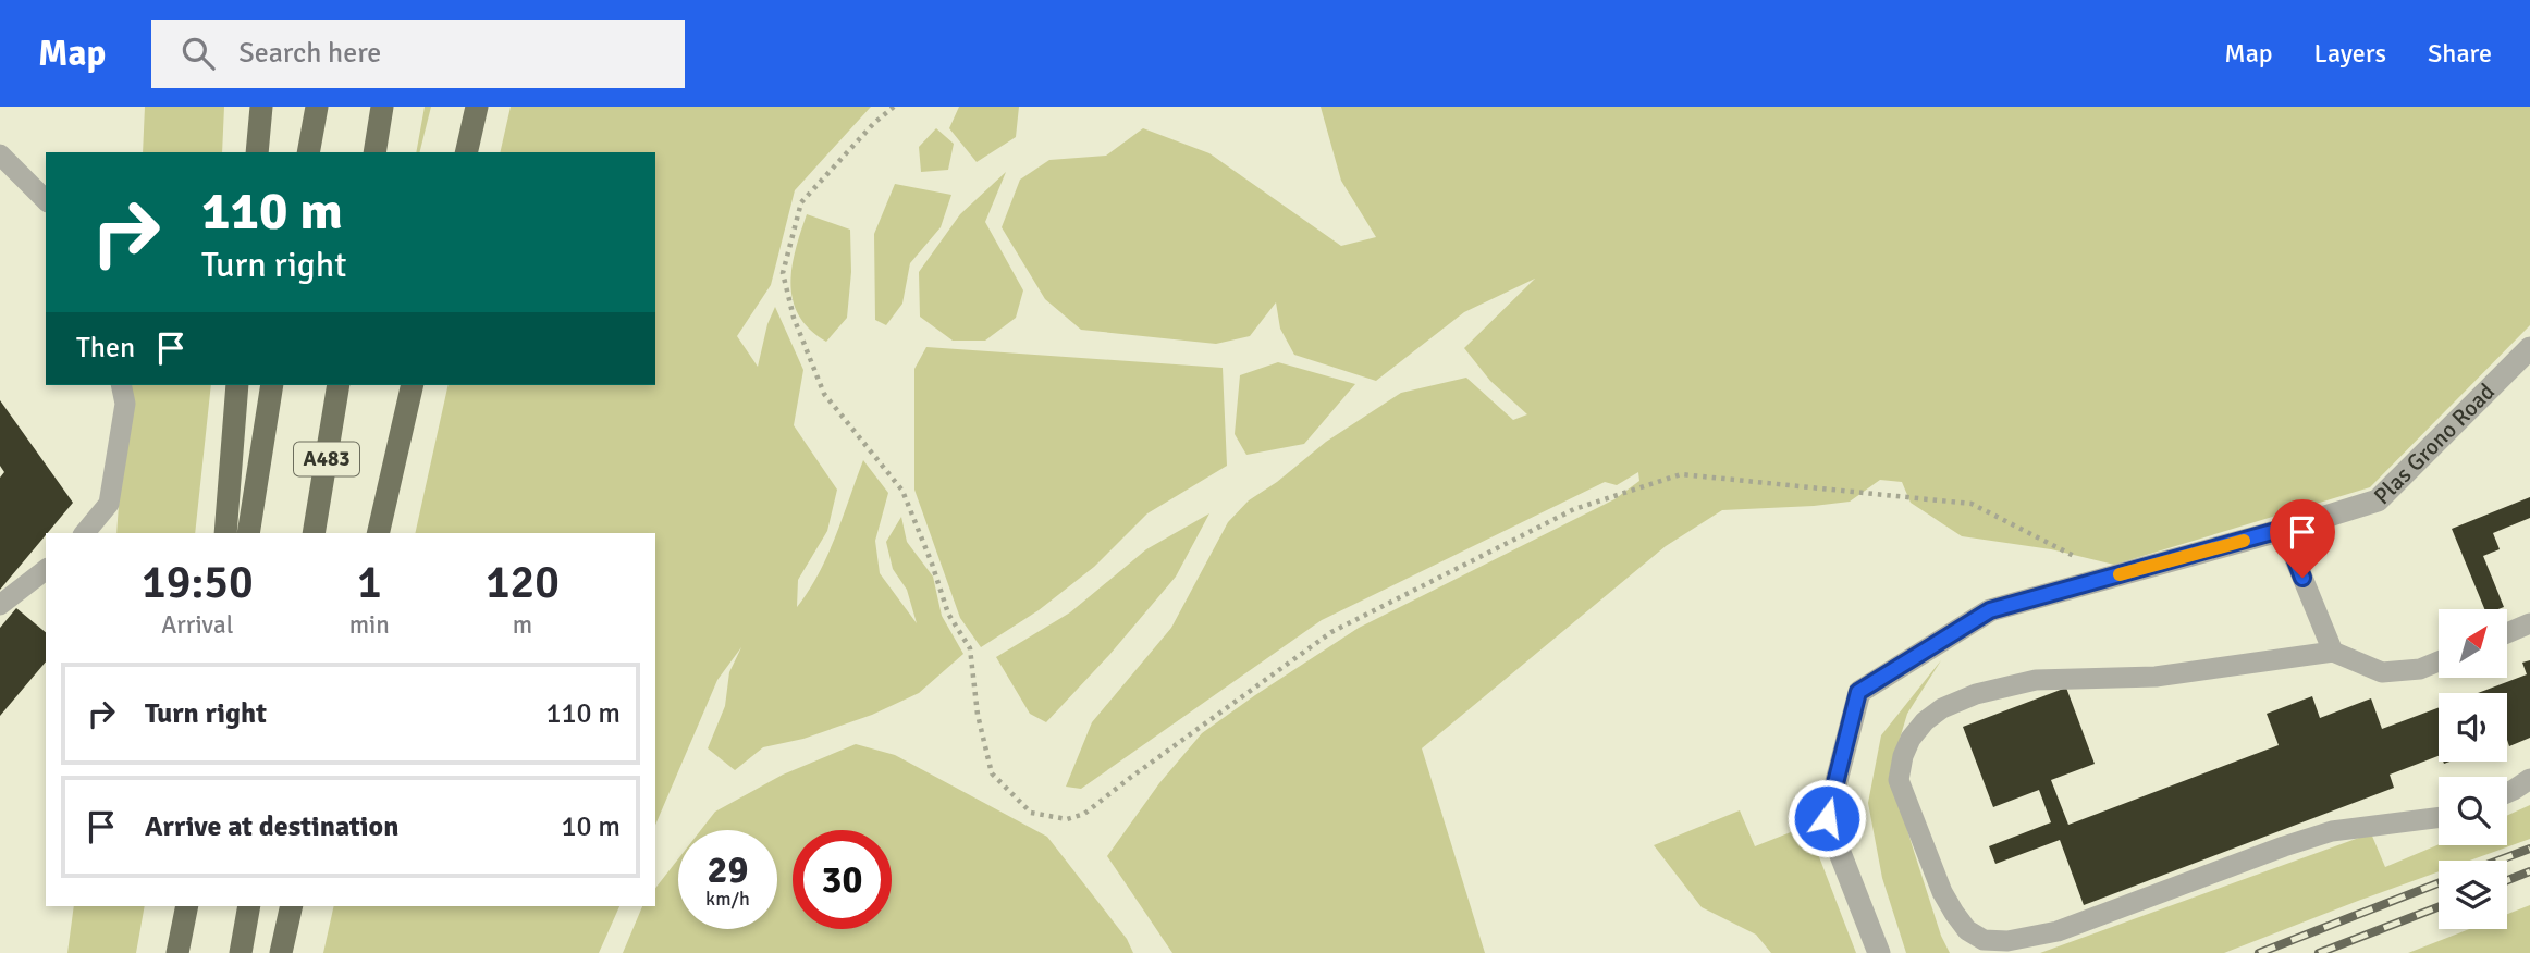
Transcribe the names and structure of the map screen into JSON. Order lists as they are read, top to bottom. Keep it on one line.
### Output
{"streets":{"highway":["A483"],"street":["Plas Grono Road"]},"north":"top right","page":{"header":"Map","search":"Search here","nav":["Map","Layers","Share"],"turn":["110 m","Turn right"],"then":"Then","eta":["19:50","Arrival","1","min","120","m"],"list":[{"name":"Turn right","value":"110 m"},{"name":"Arrive at destination","value":"10 m"}],"speed":"29 km/h","limit":"30"}}
